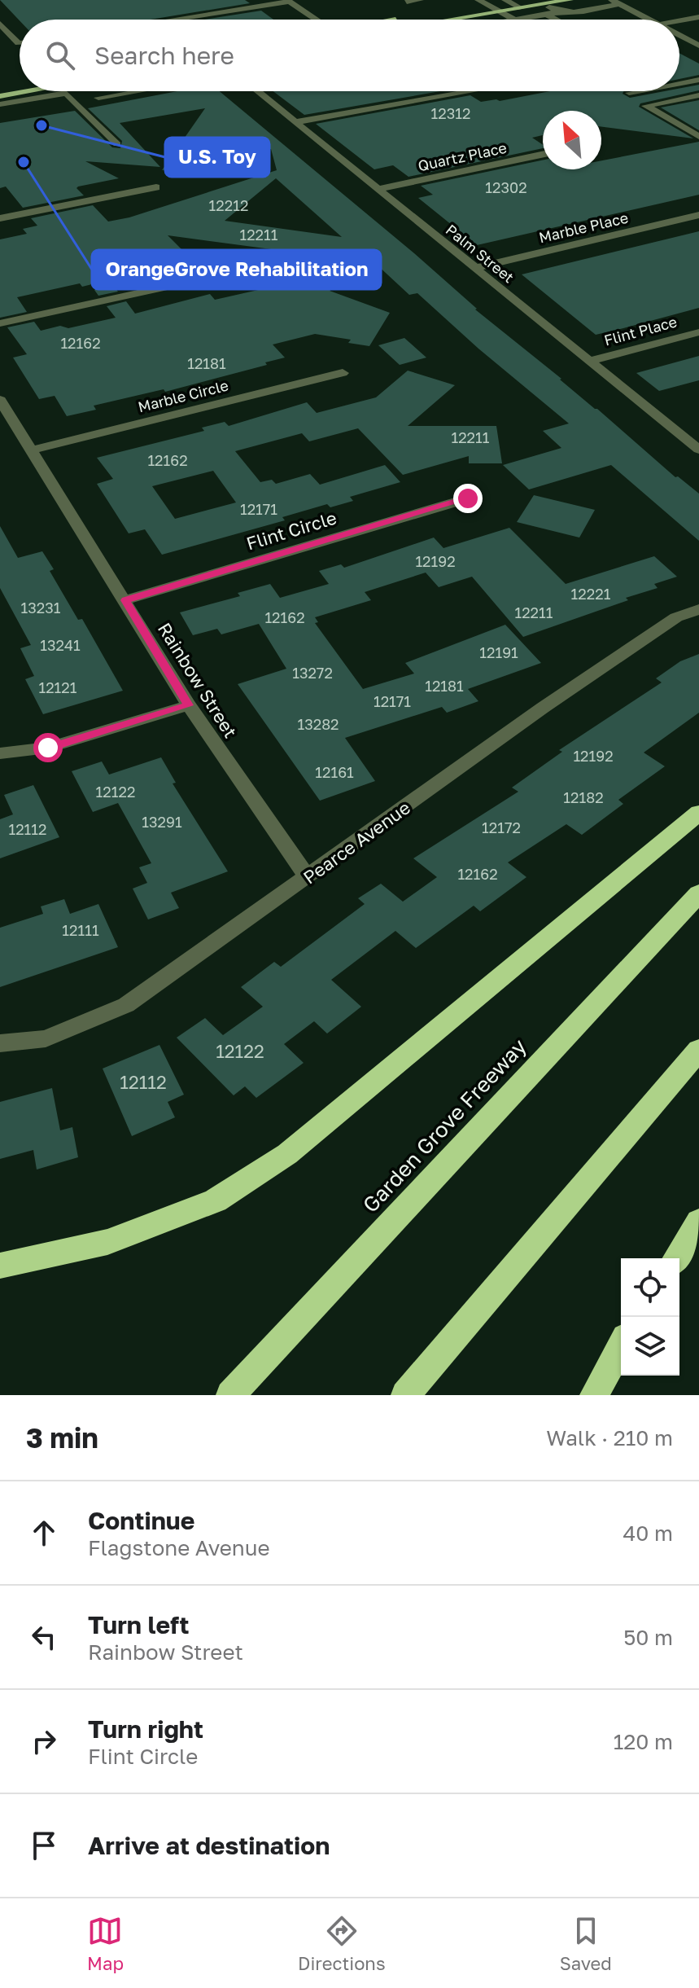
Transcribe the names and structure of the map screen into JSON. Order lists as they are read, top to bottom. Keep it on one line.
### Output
{"streets":{"highway":["Garden Grove Freeway"],"street":["Quartz Place","Marble Place","Palm Street","Flint Place","Marble Circle","Flint Circle","Rainbow Street","Pearce Avenue"]},"crossings":[["Quartz Place","Palm Street"],["Marble Place","Palm Street"],["Palm Street","Flint Place"],["Marble Circle","Rainbow Street"],["Flint Circle","Rainbow Street"],["Rainbow Street","Pearce Avenue"]],"places":["U.S. Toy","OrangeGrove Rehabilitation"],"house_numbers":["12312","12302","12212","12211","12162","12181","12211","12162","12171","12192","12221","13231","12211","12162","13241","12191","13272","12181","12121","12171","13282","12192","12161","12122","12182","13291","12172","12112","12162","12111","12122","12112"],"north":"top left","page":{"search":"Search here","heading":["3 min","Walk · 210 m"],"list":[["Continue","Flagstone Avenue","40 m"],["Turn left","Rainbow Street","50 m"],["Turn right","Flint Circle","120 m"],"Arrive at destination"],"nav":["Map","Directions","Saved"]}}
